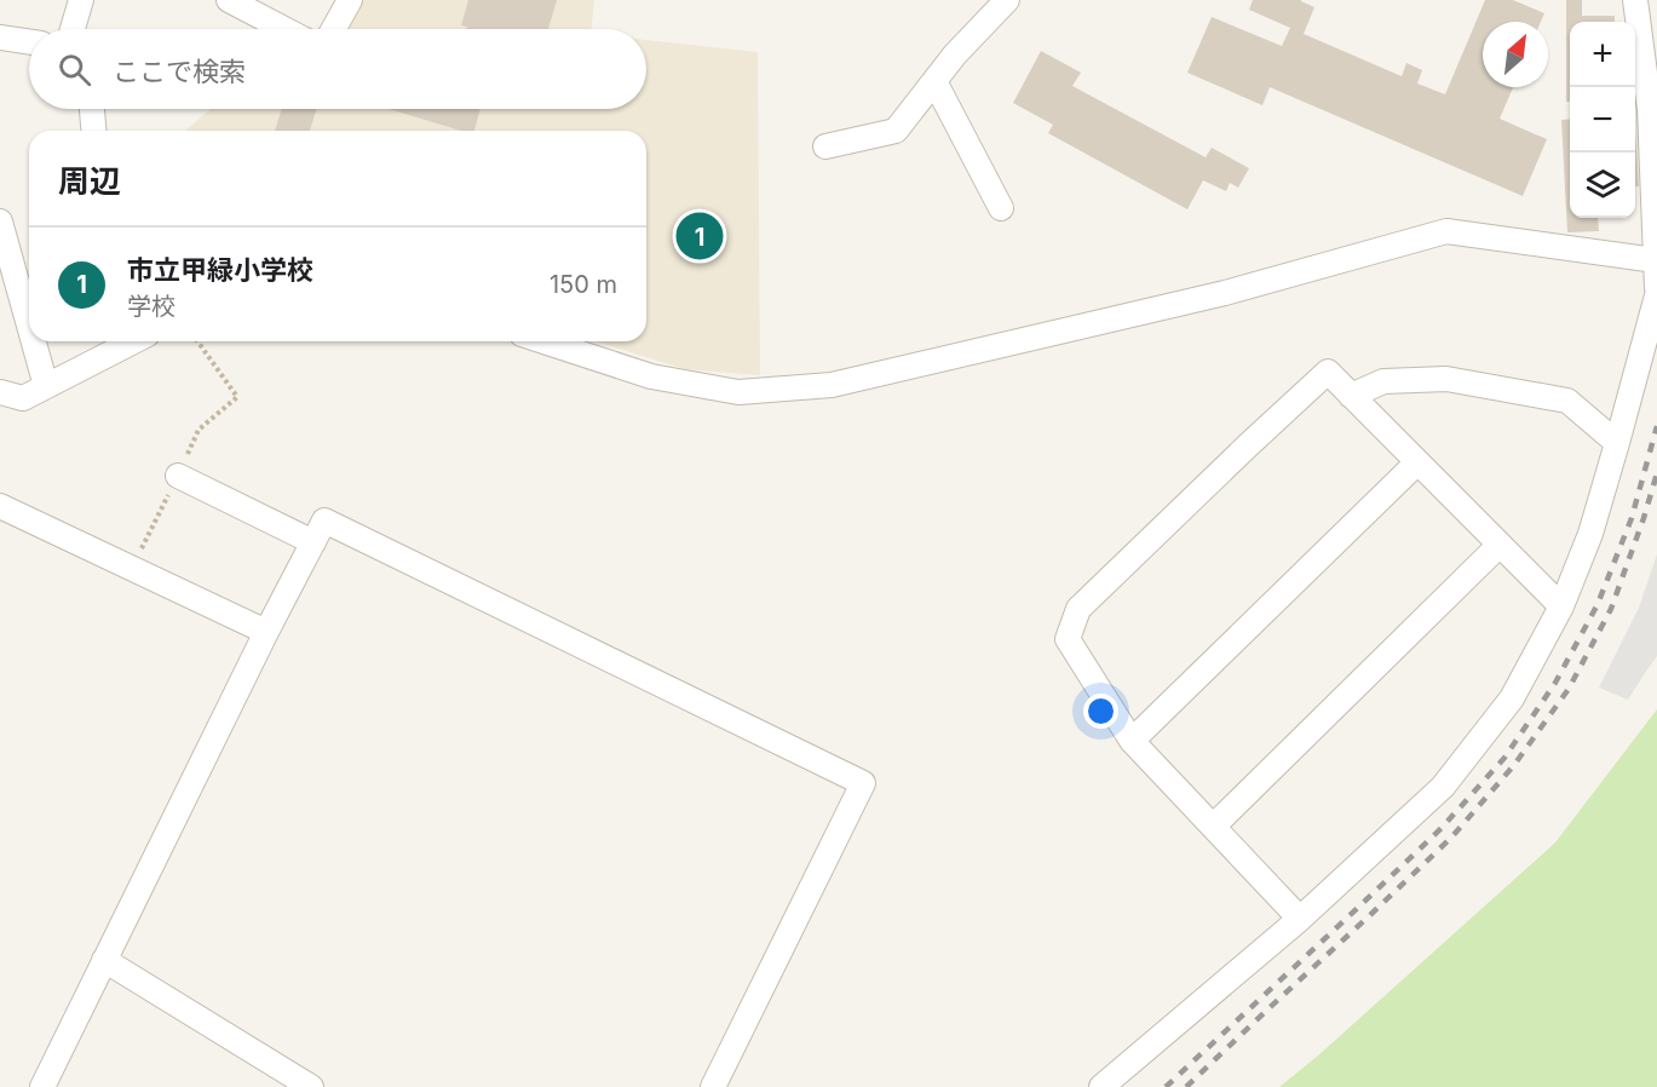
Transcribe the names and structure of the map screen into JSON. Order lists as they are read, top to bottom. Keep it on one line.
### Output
{"north":"top right","page":{"map_buttons":["+","−"],"search":"ここで検索","heading":"周辺","pins":"1","list":[{"mark":"1","name":"市立甲緑小学校","note":"学校","value":"150 m"}]}}
